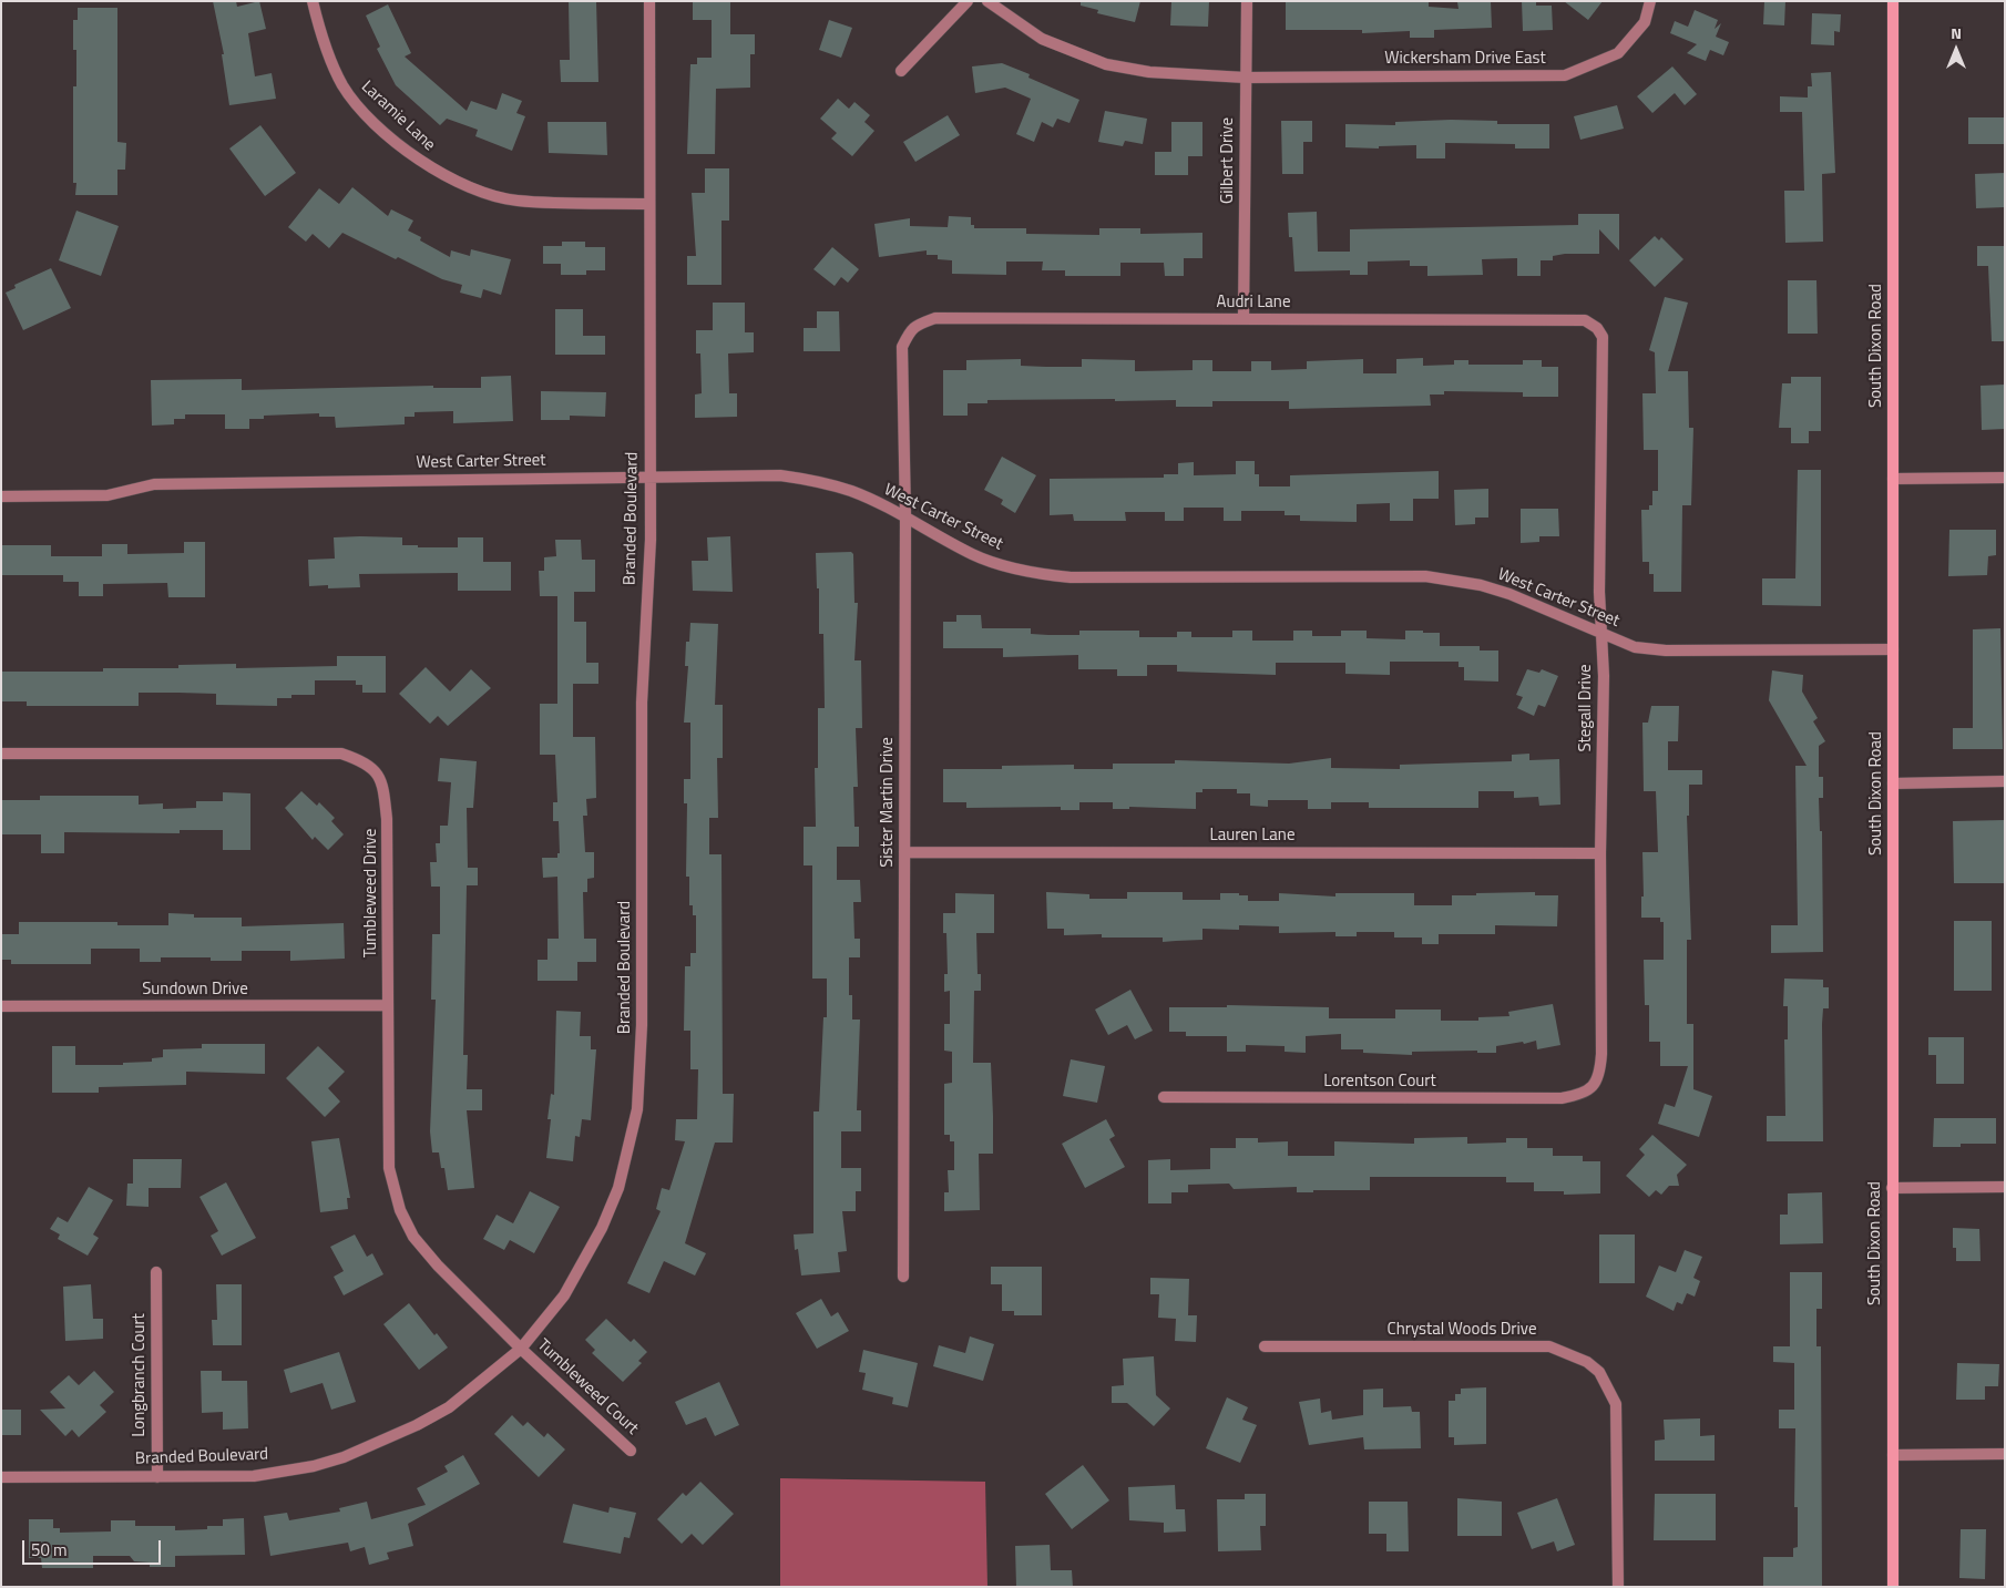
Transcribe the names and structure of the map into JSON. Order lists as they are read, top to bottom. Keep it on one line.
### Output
{"streets":{"main road":["South Dixon Road"],"street":["Wickersham Drive East","Laramie Lane","Gilbert Drive","Audri Lane","West Carter Street","Branded Boulevard","Stegall Drive","Sister Martin Drive","Lauren Lane","Tumbleweed Drive","Sundown Drive","Lorentson Court","Chrystal Woods Drive","Longbranch Court","Tumbleweed Court"]},"crossings":[["Wickersham Drive East","Gilbert Drive"],["Laramie Lane","Branded Boulevard"],["Gilbert Drive","Audri Lane"],["Audri Lane","Stegall Drive"],["Audri Lane","Sister Martin Drive"],["South Dixon Road","West Carter Street"],["West Carter Street","Branded Boulevard"],["West Carter Street","Stegall Drive"],["West Carter Street","Sister Martin Drive"],["Branded Boulevard","Tumbleweed Drive"],["Branded Boulevard","Longbranch Court"],["Branded Boulevard","Tumbleweed Court"],["Stegall Drive","Lauren Lane"],["Stegall Drive","Lorentson Court"],["Sister Martin Drive","Lauren Lane"],["Tumbleweed Drive","Sundown Drive"],["Tumbleweed Drive","Tumbleweed Court"]],"scale_bar":"50 m","north":"top"}
